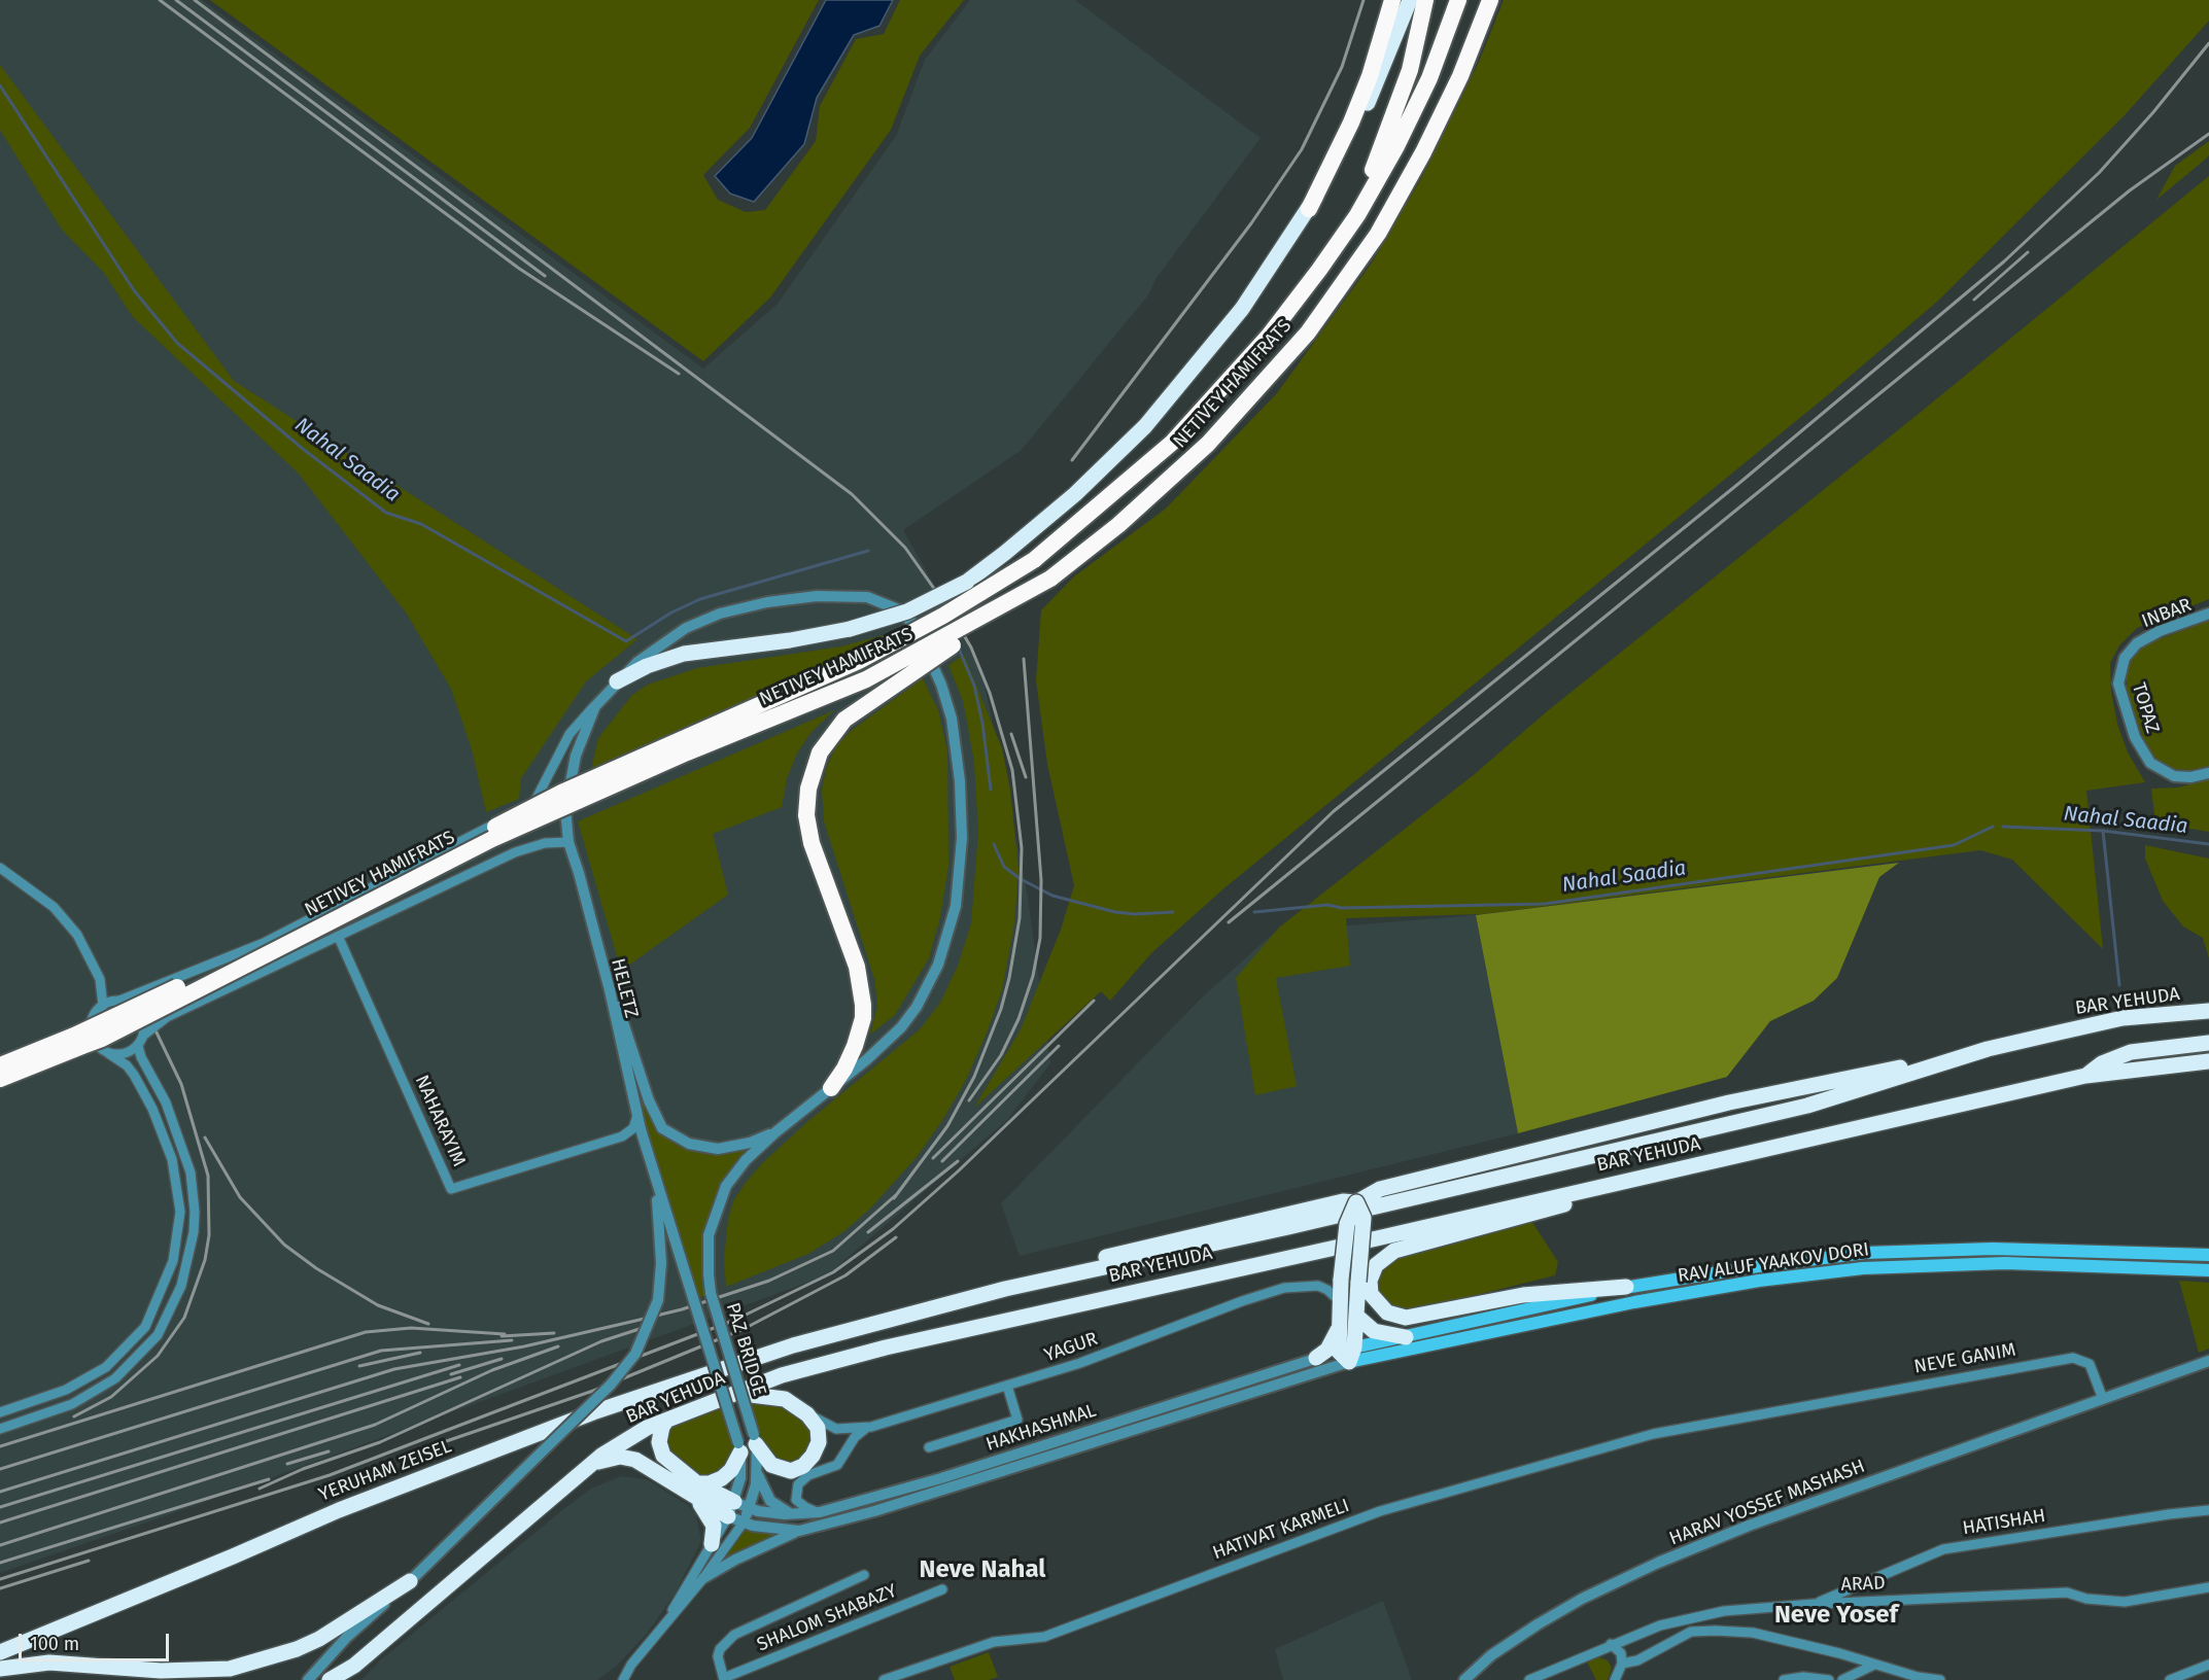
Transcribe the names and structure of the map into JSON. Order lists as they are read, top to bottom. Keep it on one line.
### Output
{"streets":{"highway":["NETIVEY HAMIFRATS","BAR YEHUDA","YERUHAM ZEISEL"],"main road":["RAV ALUF YAAKOV DORI"],"street":["TOPAZ","HELETZ","NAHARAYIM","YAGUR","PAZ BRIDGE","NEVE GANIM","HAKHASHMAL","HARAV YOSSEF MASHASH","HATISHAH","HATIVAT KARMELI","ARAD","SHALOM SHABAZY"]},"crossings":[["HELETZ","PAZ BRIDGE"],["BAR YEHUDA","YERUHAM ZEISEL"],["RAV ALUF YAAKOV DORI","HAKHASHMAL"],["NEVE GANIM","HARAV YOSSEF MASHASH"],["NEVE GANIM","HATIVAT KARMELI"],["HATISHAH","ARAD"]],"districts":["Neve Nahal","Neve Yosef"],"water":["Nahal Saadia"],"scale_bar":"100 m"}
